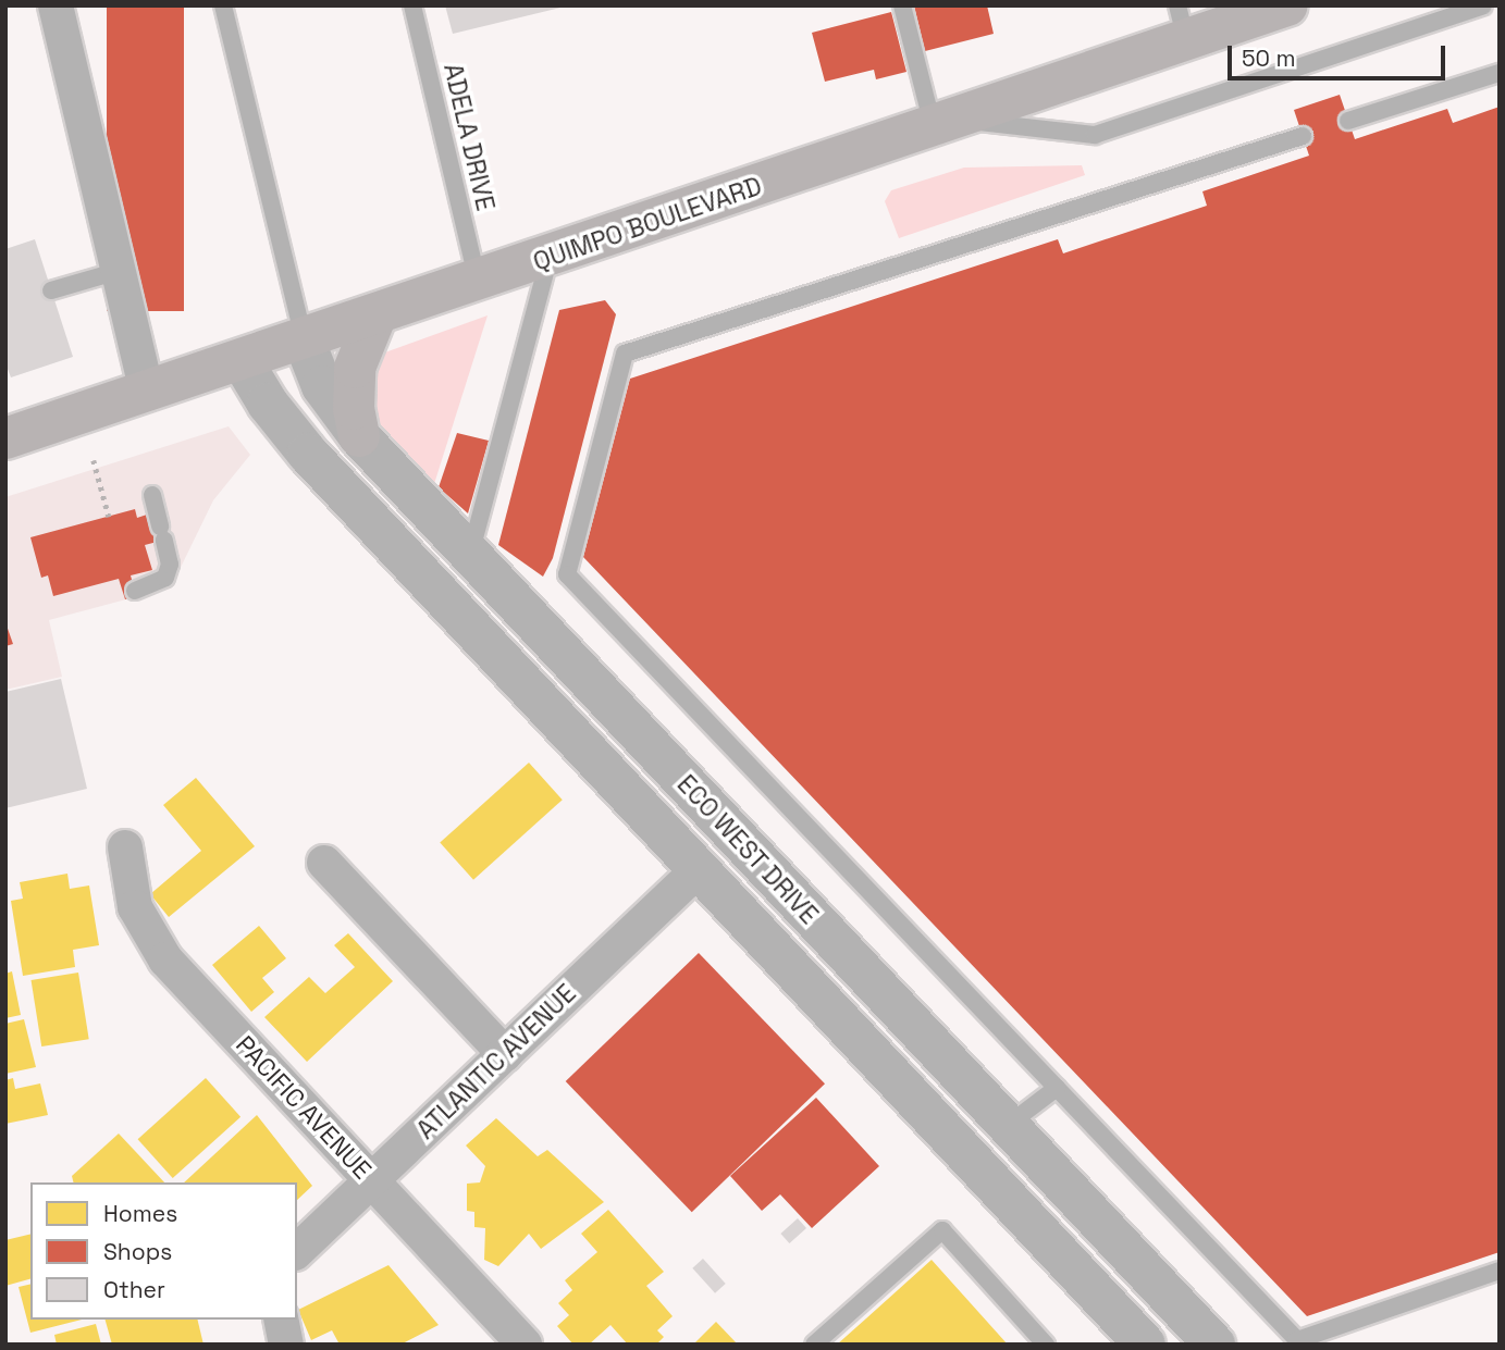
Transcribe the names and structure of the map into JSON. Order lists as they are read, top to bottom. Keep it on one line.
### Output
{"streets":{"main road":["QUIMPO BOULEVARD"],"street":["ECO WEST DRIVE","ATLANTIC AVENUE","PACIFIC AVENUE"],"lane":["ADELA DRIVE"]},"crossings":[["ADELA DRIVE","QUIMPO BOULEVARD"],["QUIMPO BOULEVARD","ECO WEST DRIVE"],["ECO WEST DRIVE","ATLANTIC AVENUE"],["ATLANTIC AVENUE","PACIFIC AVENUE"]],"legend":["Homes","Shops","Other"],"scale_bar":"50 m"}
